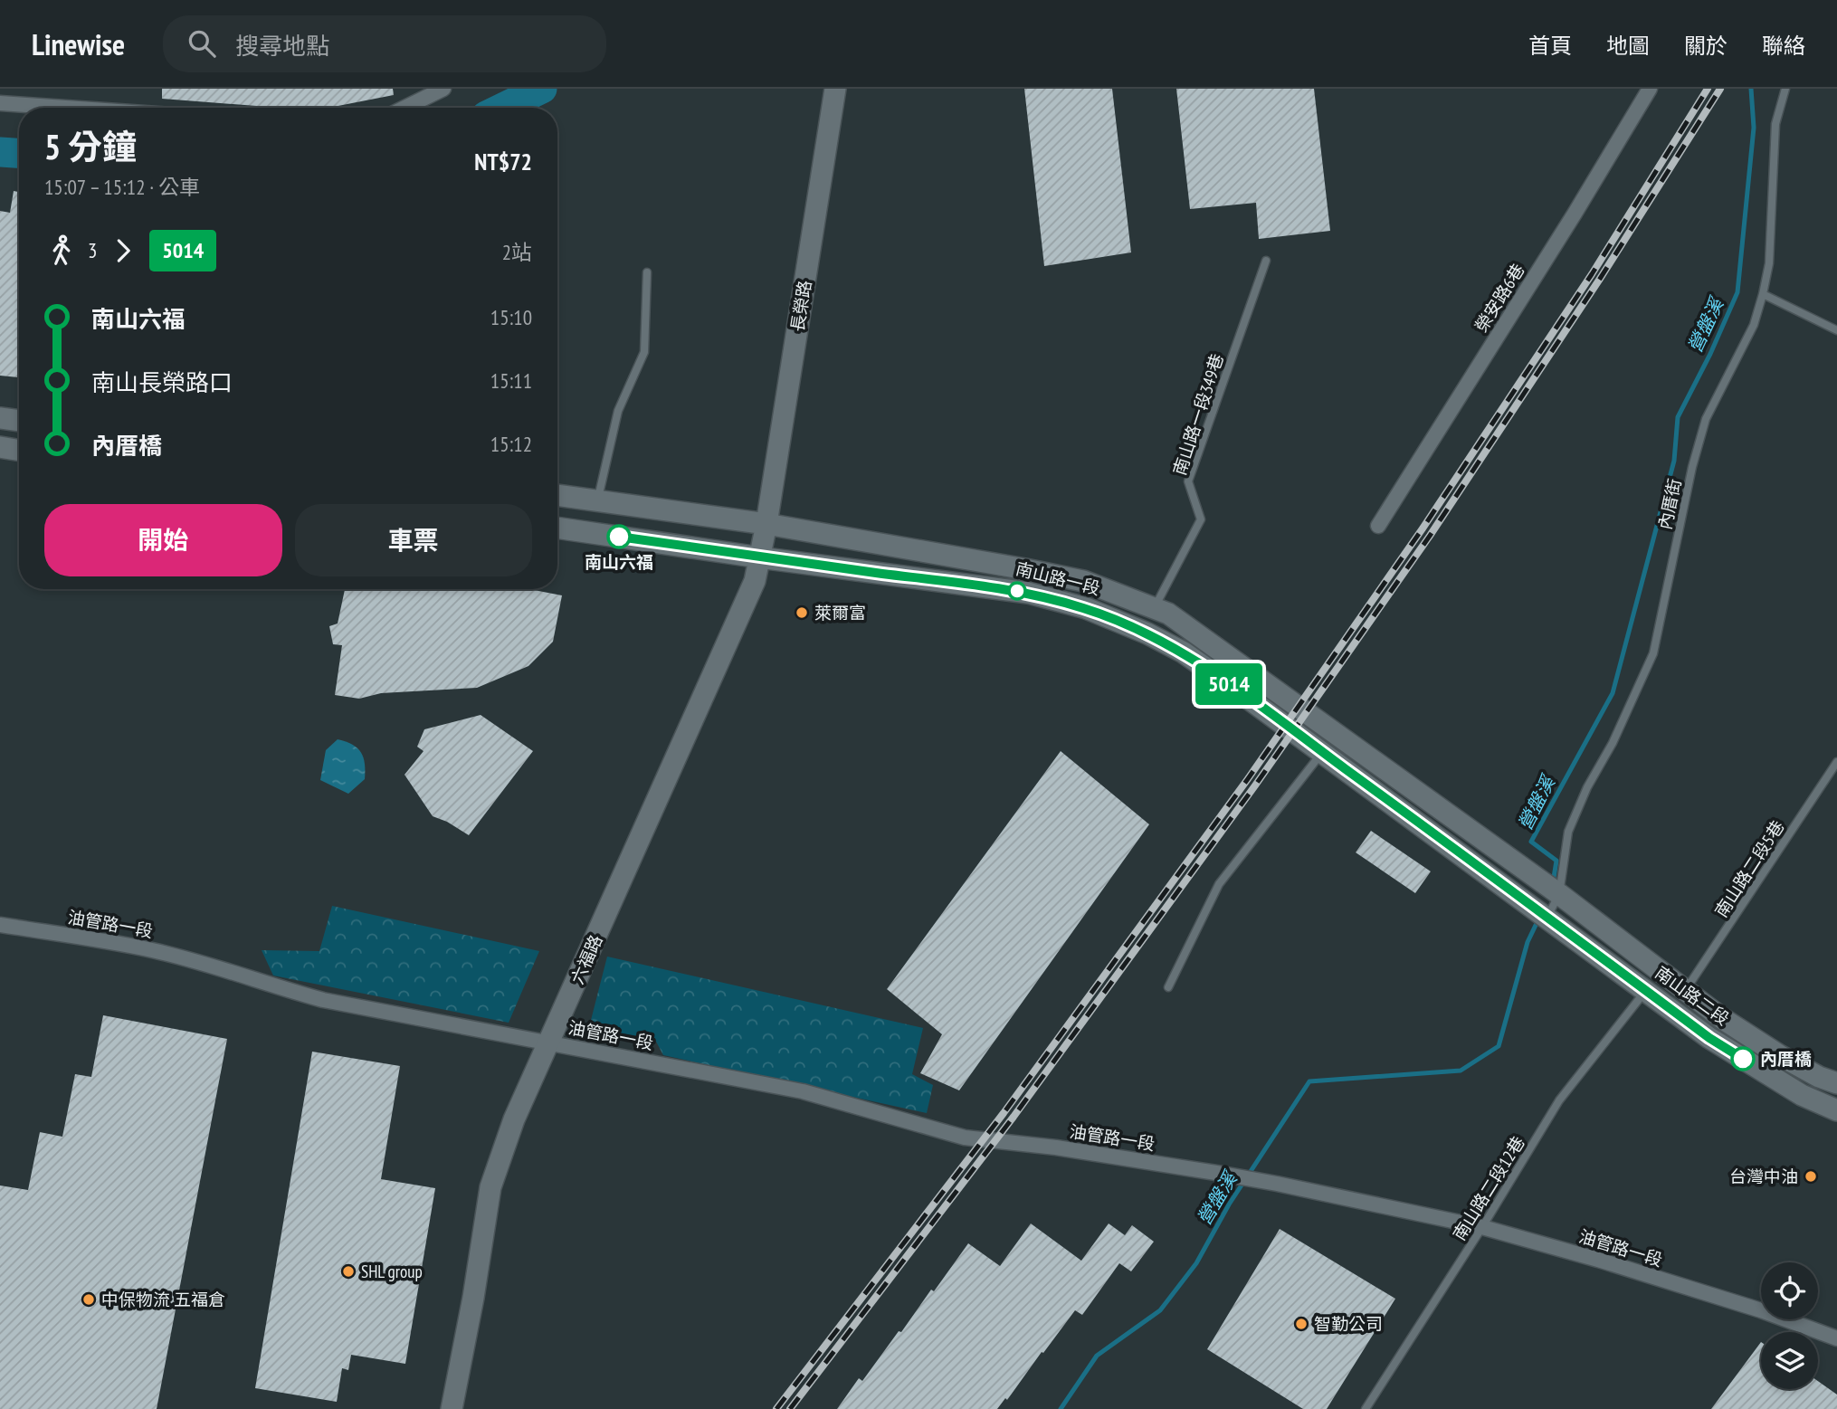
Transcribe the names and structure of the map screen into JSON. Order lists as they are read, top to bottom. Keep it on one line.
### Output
{"streets":{"street":["榮安路6巷","長榮路","南山路一段","油管路一段","六福路","南山路二段"],"lane":["南山路一段349巷","內厝街","南山路二段5巷","南山路二段12巷"]},"crossings":[["長榮路","南山路一段"],["長榮路","六福路"],["南山路一段349巷","南山路一段"],["內厝街","南山路一段"],["內厝街","南山路二段"],["南山路一段","六福路"],["南山路一段","南山路二段"],["南山路二段5巷","南山路二段"],["油管路一段","六福路"],["油管路一段","南山路二段12巷"],["南山路二段","南山路二段12巷"]],"water":["營盤溪"],"places":["南山六福","萊爾富","內厝橋","台灣中油","SHL group","中保物流 五福倉","智勤公司"],"lines":["bus line 5014"],"page":{"header":"Linewise","search":"搜尋地點","nav":["首頁","地圖","關於","聯絡"],"on_map":"5014","heading":["5 分鐘","15:07 – 15:12 · 公車","NT$72"],"legs":["3","5014","2站"],"list":[{"name":"南山六福","value":"15:10"},{"name":"南山長榮路口","value":"15:11"},{"name":"內厝橋","value":"15:12"}],"buttons":["開始","車票"]}}
